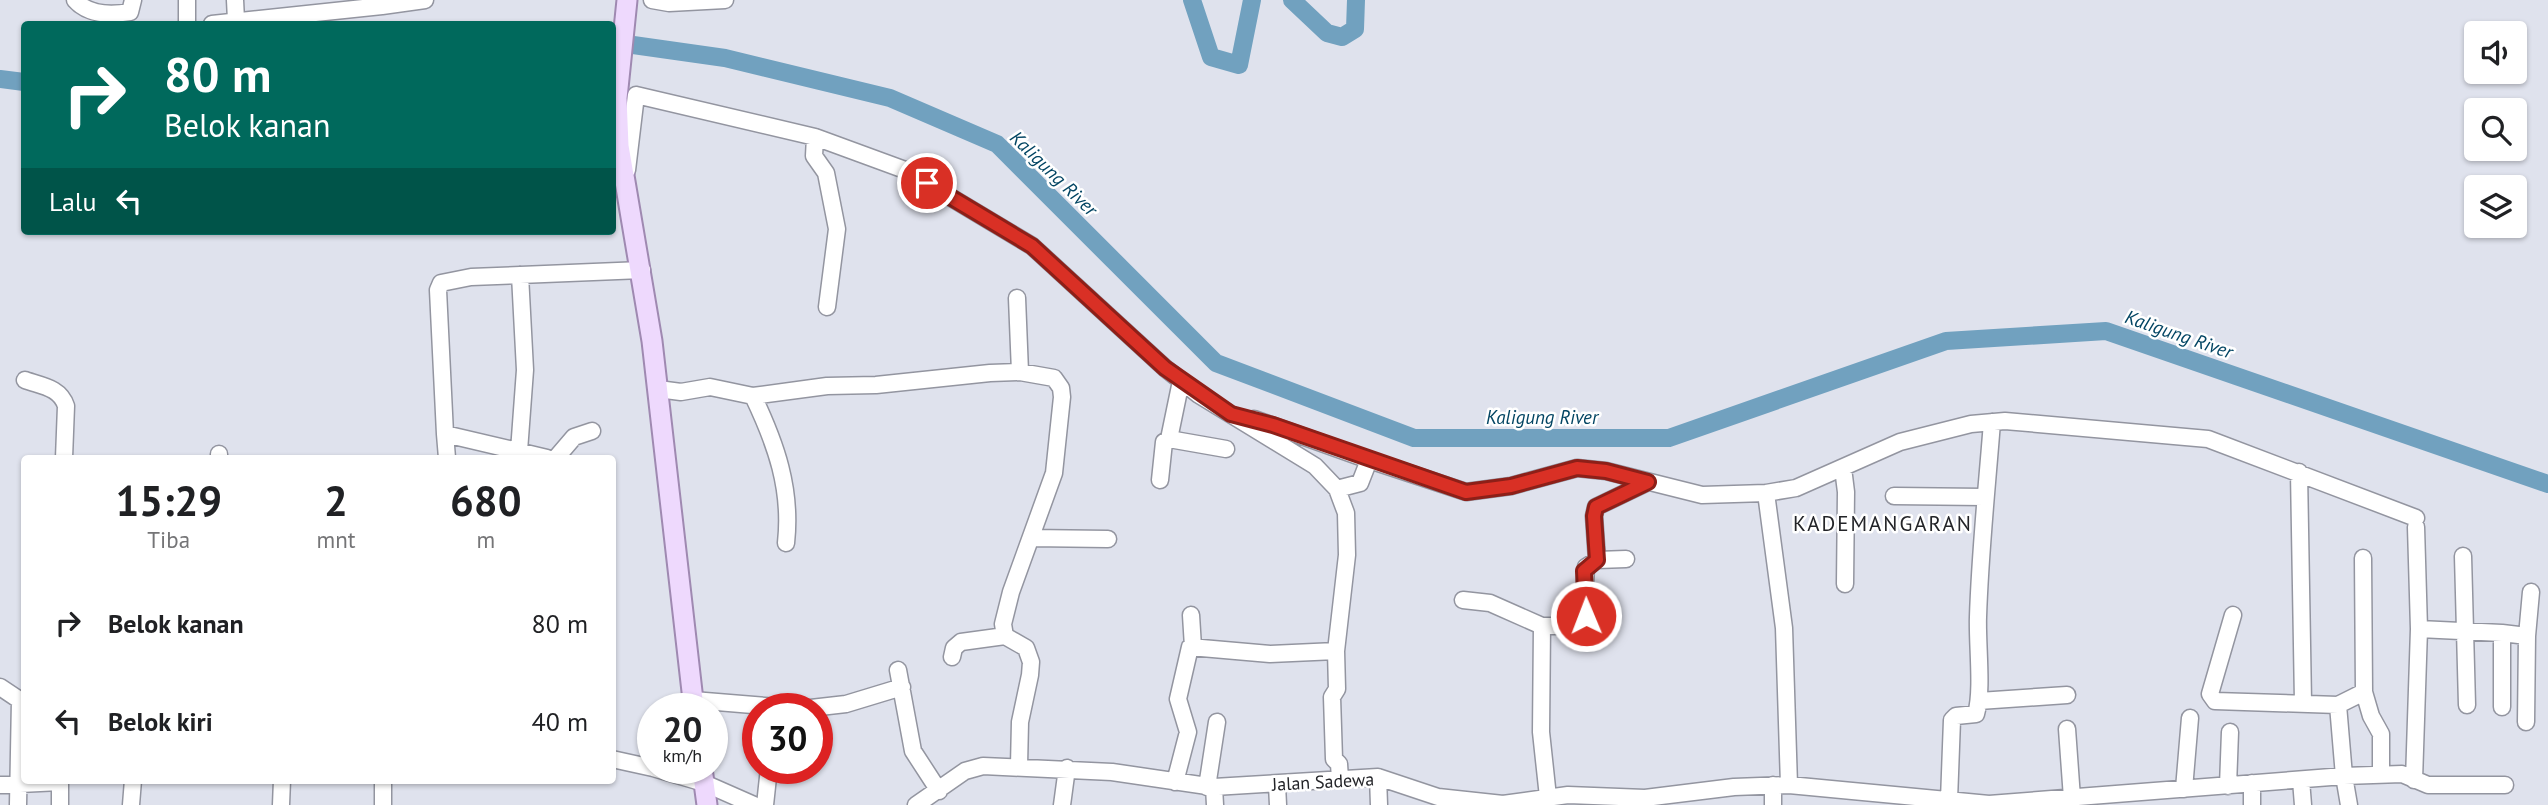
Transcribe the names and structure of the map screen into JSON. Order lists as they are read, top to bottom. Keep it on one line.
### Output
{"streets":{"street":["Jalan Sadewa"]},"districts":["KADEMANGARAN"],"water":["Kaligung River"],"page":{"turn":["80 m","Belok kanan"],"then":"Lalu","eta":["15:29","Tiba","2","mnt","680","m"],"list":[{"name":"Belok kanan","value":"80 m"},{"name":"Belok kiri","value":"40 m"}],"speed":"20 km/h","limit":"30"}}
